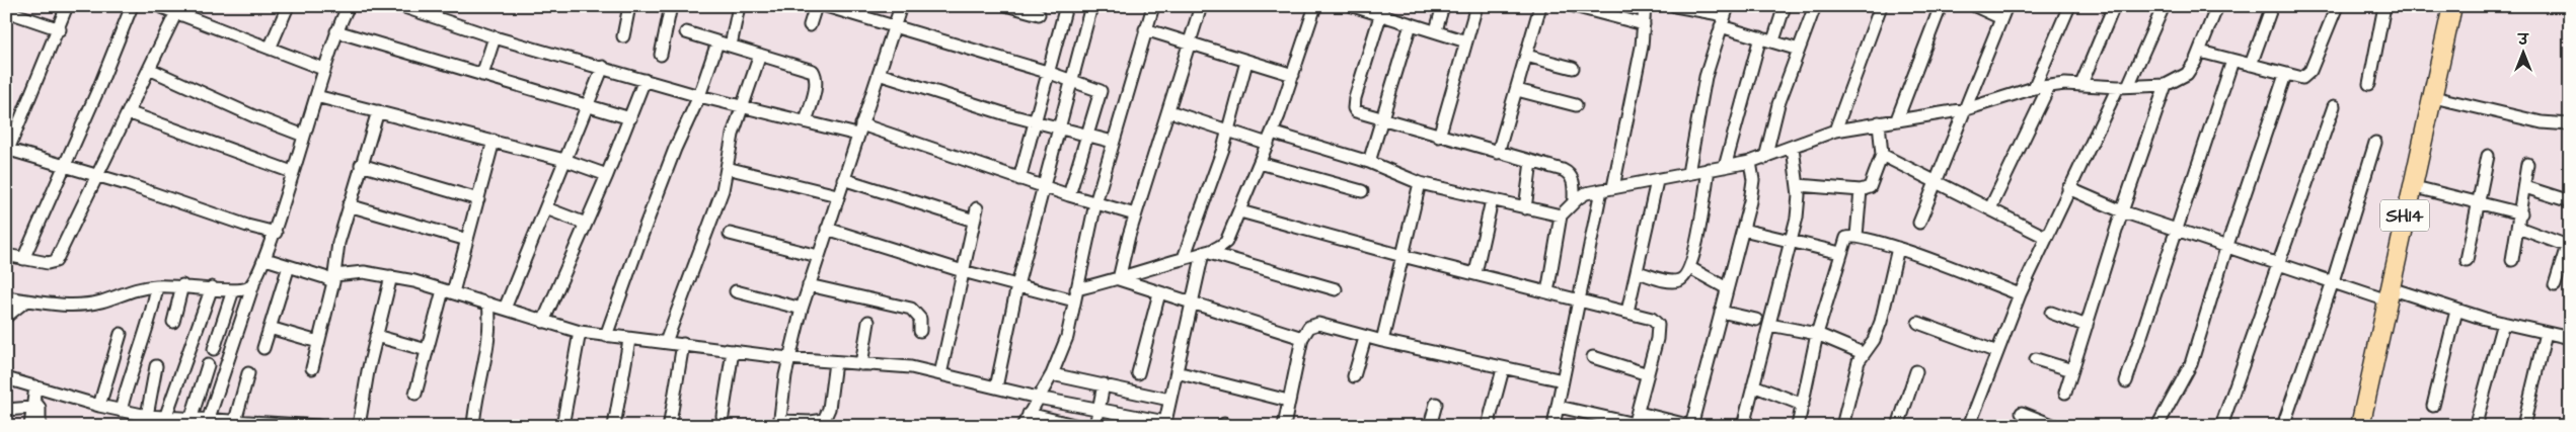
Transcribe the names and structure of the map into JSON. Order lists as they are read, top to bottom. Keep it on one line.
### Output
{"streets":{"main road":["SH14"]},"north":"top"}
